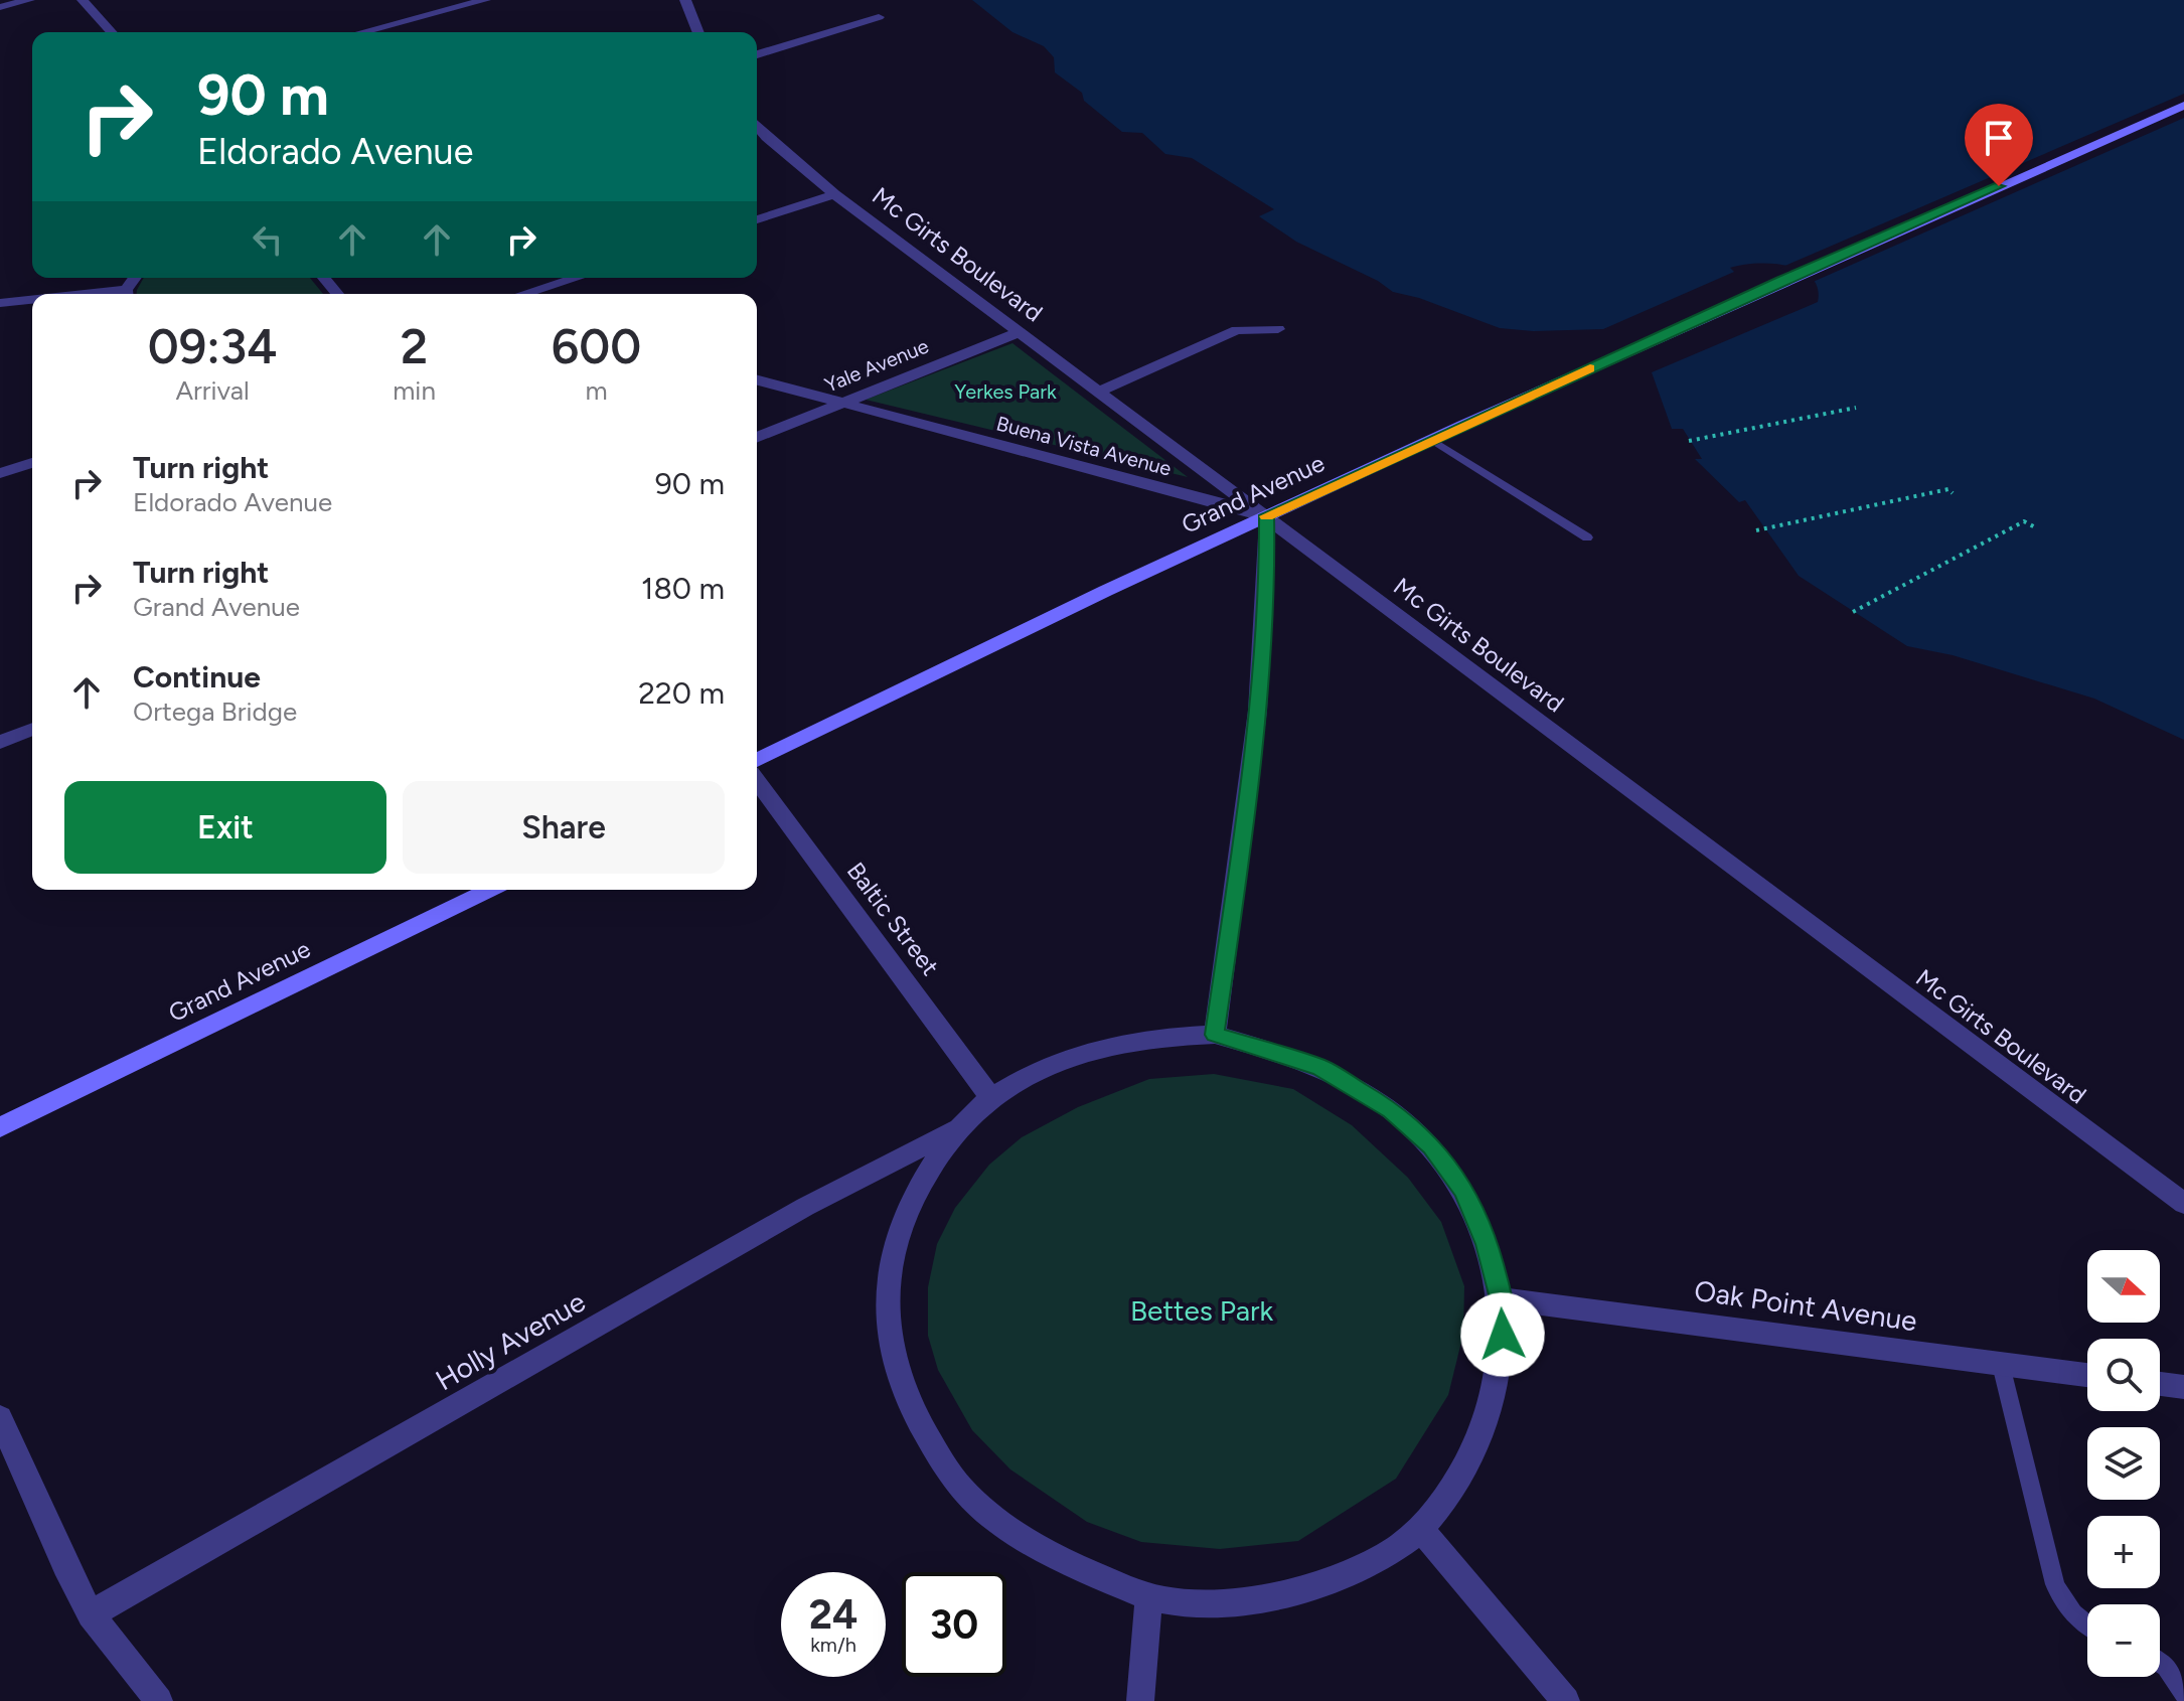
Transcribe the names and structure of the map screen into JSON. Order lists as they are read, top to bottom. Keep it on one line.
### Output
{"streets":{"main road":["Grand Avenue"],"street":["Mc Girts Boulevard","Yale Avenue","Buena Vista Avenue","Baltic Street","Oak Point Avenue","Holly Avenue"]},"crossings":[["Mc Girts Boulevard","Yale Avenue"],["Mc Girts Boulevard","Buena Vista Avenue"],["Mc Girts Boulevard","Grand Avenue"],["Yale Avenue","Buena Vista Avenue"],["Buena Vista Avenue","Grand Avenue"]],"parks":["Yerkes Park","Bettes Park"],"north":"right","page":{"turn":["90 m","Eldorado Avenue"],"eta":["09:34","Arrival","2","min","600","m"],"list":[{"name":"Turn right","note":"Eldorado Avenue","value":"90 m"},{"name":"Turn right","note":"Grand Avenue","value":"180 m"},{"name":"Continue","note":"Ortega Bridge","value":"220 m"}],"buttons":["Exit","Share"],"map_buttons":["+","−"],"speed":"24 km/h","limit":"30"}}
